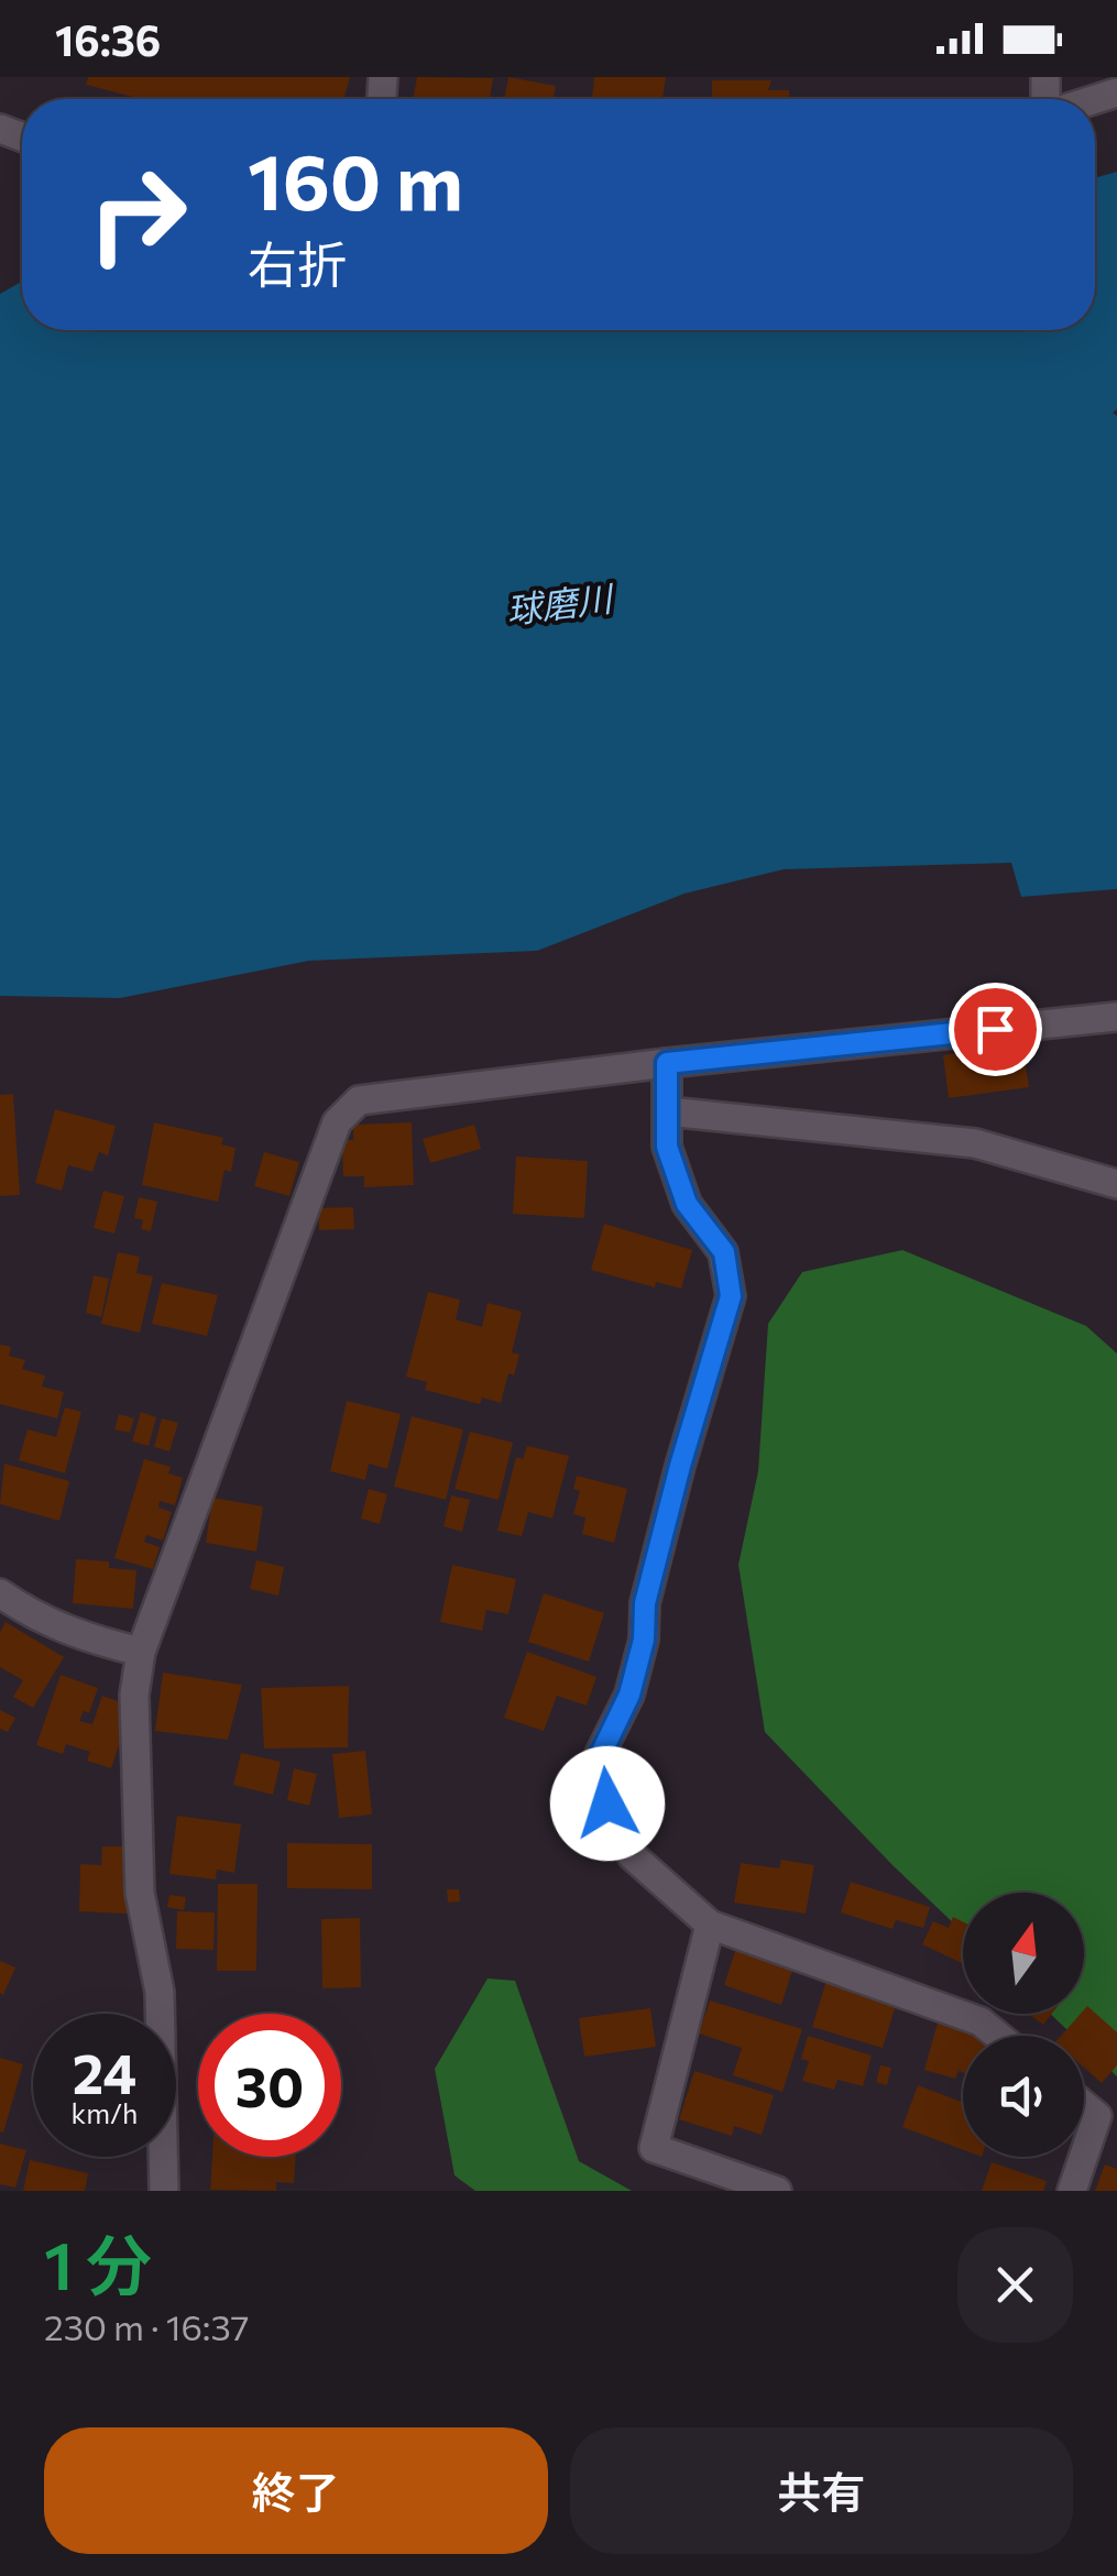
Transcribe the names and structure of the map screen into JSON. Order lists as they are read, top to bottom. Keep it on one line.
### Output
{"water":["球磨川"],"north":"top","page":{"status":"16:36","turn":["160 m","右折"],"speed":"24 km/h","limit":"30","heading":["1 分","230 m · 16:37"],"buttons":["終了","共有"]}}
